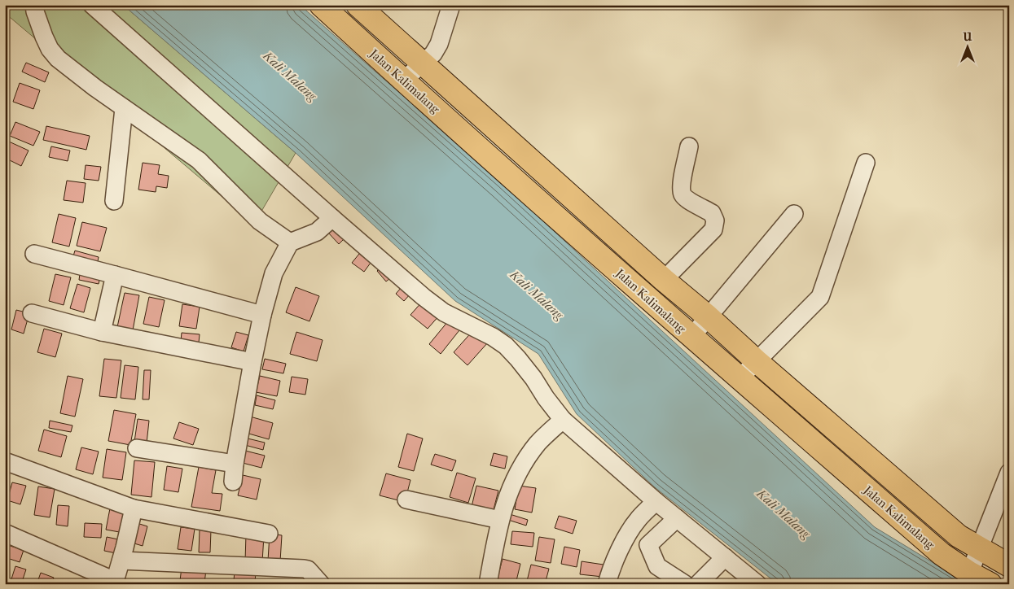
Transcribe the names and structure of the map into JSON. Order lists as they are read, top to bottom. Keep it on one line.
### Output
{"streets":{"main road":["Jalan Kalimalang"]},"water":["Kali Malang"],"north":"top"}
